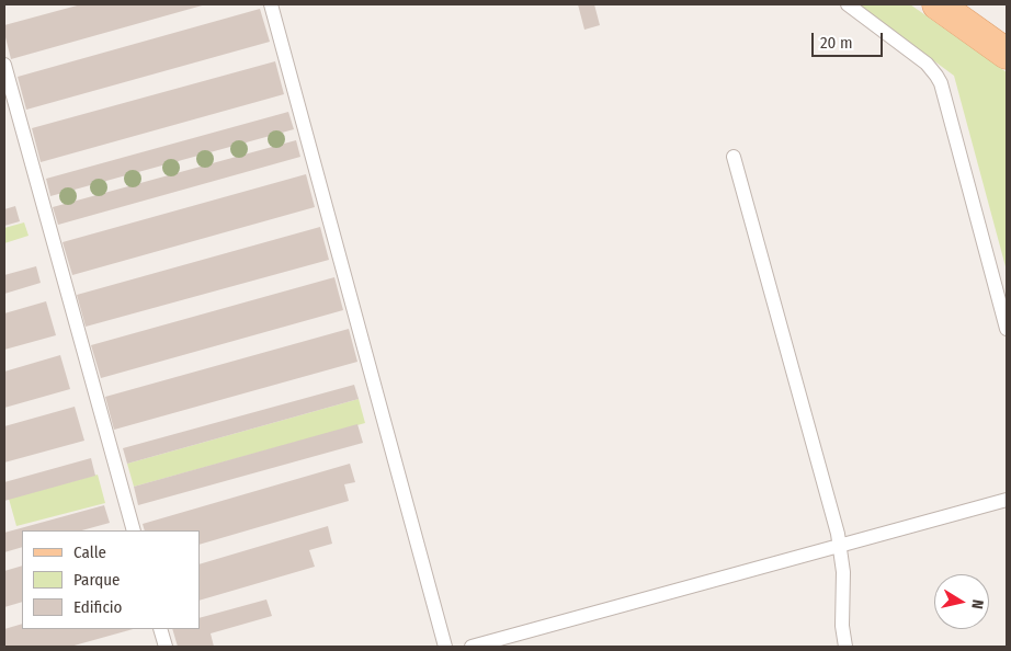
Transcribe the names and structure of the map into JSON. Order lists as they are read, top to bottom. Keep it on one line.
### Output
{"legend":["Calle","Parque","Edificio"],"scale_bar":"20 m","north":"right"}
